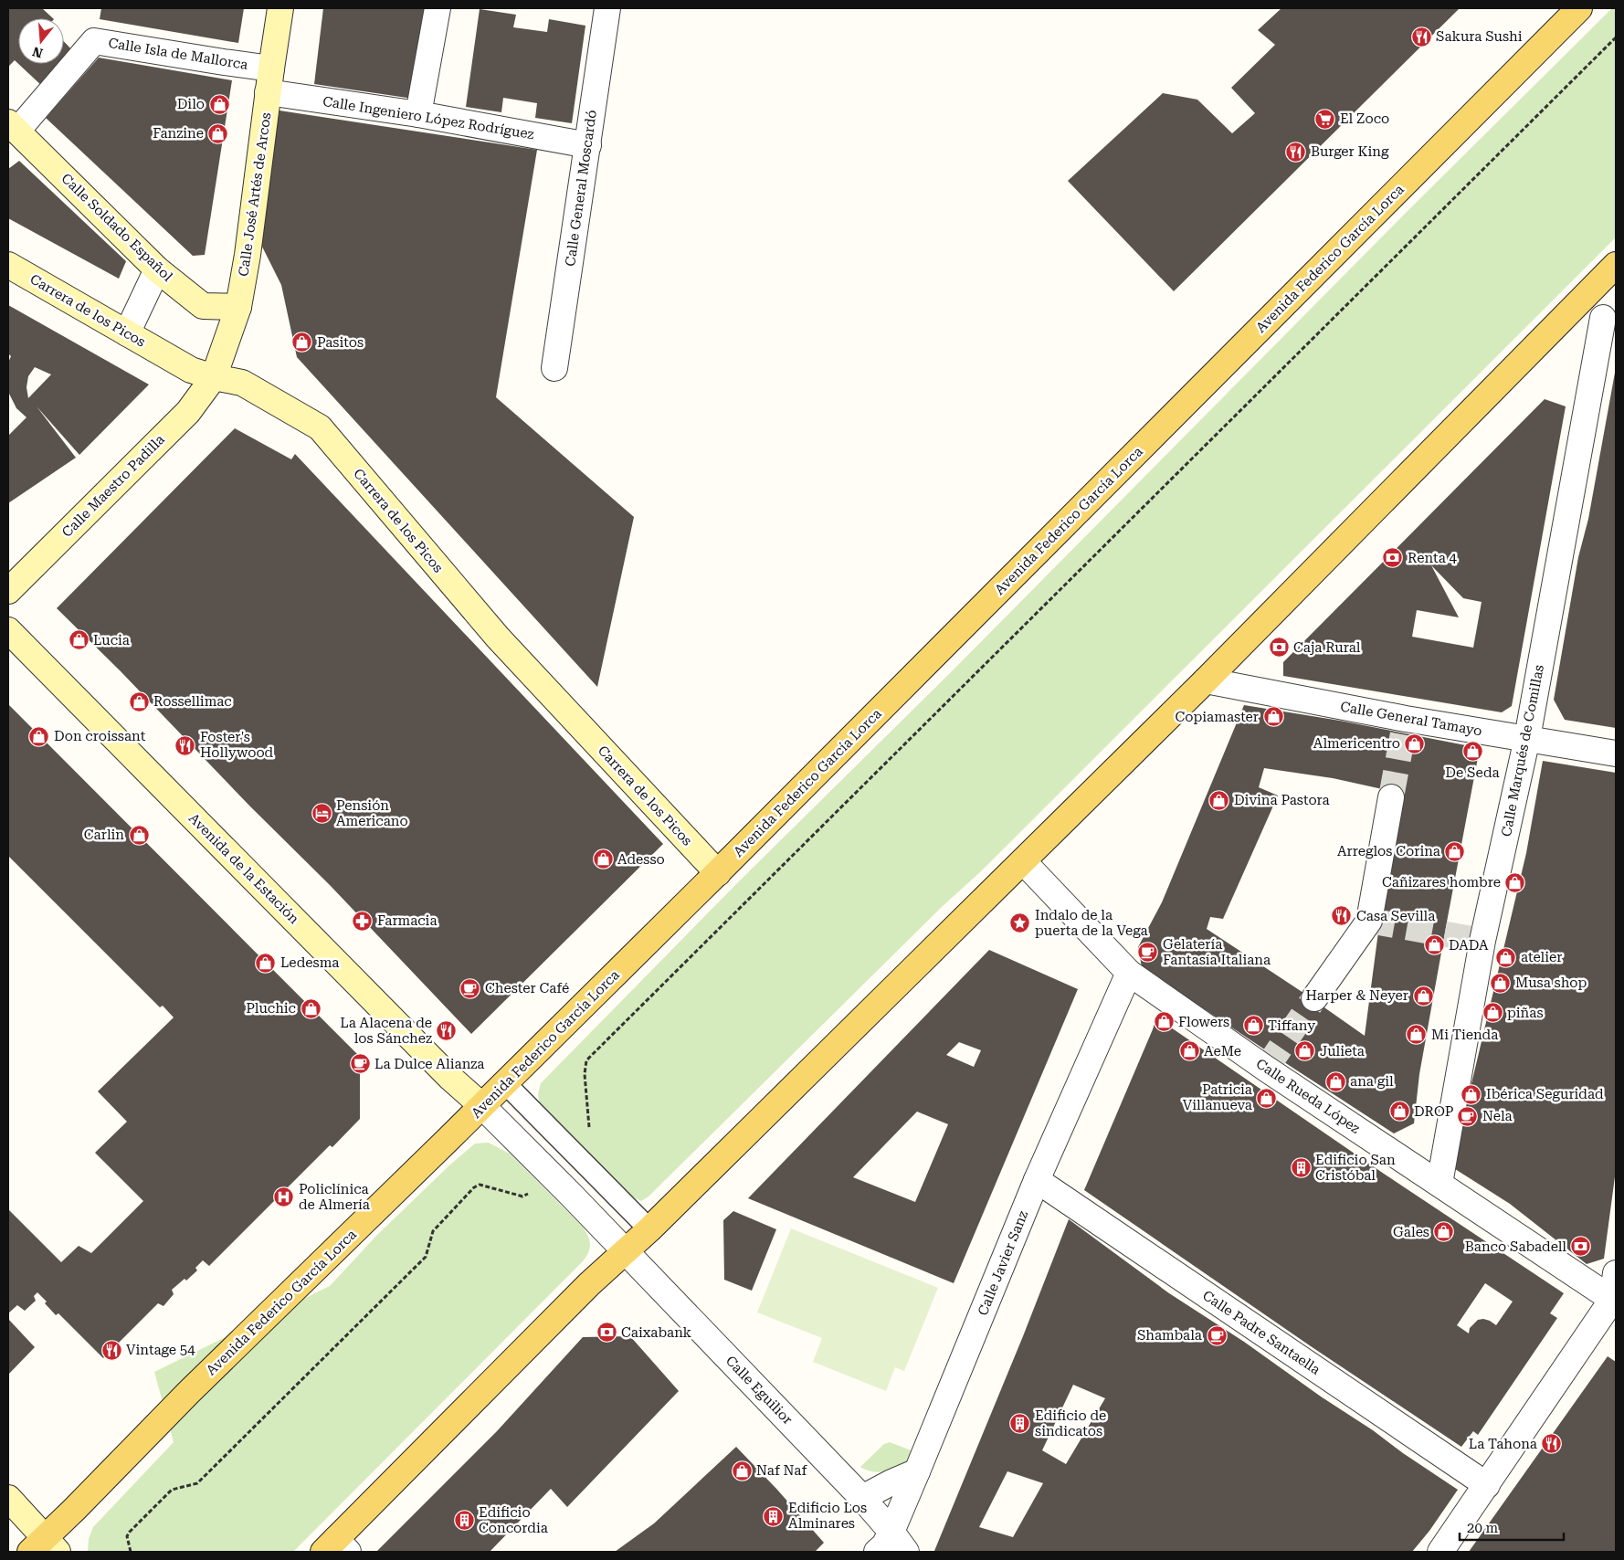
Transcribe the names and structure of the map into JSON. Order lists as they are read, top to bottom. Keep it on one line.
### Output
{"streets":{"main road":["Avenida Federico García Lorca"],"street":["Calle Isla de Mallorca","Calle Ingeniero López Rodríguez","Calle General Moscardó","Calle José Artés de Arcos","Calle Soldado Español","Carrera de los Picos","Calle Maestro Padilla","Calle General Tamayo","Calle Marqués de Comillas","Avenida de la Estación","Calle Rueda López","Calle Javier Sanz","Calle Padre Santaella","Calle Eguilior"]},"crossings":[["Calle Isla de Mallorca","Calle Ingeniero López Rodríguez"],["Calle Isla de Mallorca","Calle José Artés de Arcos"],["Calle Isla de Mallorca","Calle Soldado Español"],["Calle Ingeniero López Rodríguez","Calle General Moscardó"],["Calle Ingeniero López Rodríguez","Calle José Artés de Arcos"],["Calle José Artés de Arcos","Calle Soldado Español"],["Calle José Artés de Arcos","Carrera de los Picos"],["Calle José Artés de Arcos","Calle Maestro Padilla"],["Avenida Federico García Lorca","Carrera de los Picos"],["Avenida Federico García Lorca","Avenida de la Estación"],["Avenida Federico García Lorca","Calle Eguilior"],["Carrera de los Picos","Calle Maestro Padilla"],["Calle General Tamayo","Calle Marqués de Comillas"],["Calle Marqués de Comillas","Calle Rueda López"],["Avenida de la Estación","Calle Eguilior"],["Calle Rueda López","Calle Javier Sanz"],["Calle Javier Sanz","Calle Padre Santaella"],["Calle Javier Sanz","Calle Eguilior"]],"places":{"restaurant":["Sakura Sushi","Burger King","Foster's Hollywood","Casa Sevilla","La Alacena de los Sánchez","Vintage 54","La Tahona"],"shop":["Dilo","Fanzine","Pasitos","Lucia","Rossellimac","Copiamaster","Don croissant","Almericentro","De Seda","Divina Pastora","Carlin","Arreglos Corina","Adesso","Cañizares hombre","DADA","atelier","Ledesma","Musa shop","Harper & Neyer","Pluchic","piñas","Flowers","Tiffany","Mi Tienda","AeMe","Julieta","ana gil","Ibérica Seguridad","Patricia Villanueva","DROP","Gales","Naf Naf"],"supermarket":["El Zoco"],"bank":["Renta 4","Caja Rural","Banco Sabadell","Caixabank"],"hotel":["Pensión Americano"],"pharmacy":["Farmacia"],"place":["Indalo de la puerta de la Vega"],"cafe":["Gelatería Fantasía Italiana","Chester Café","La Dulce Alianza","Nela","Shambala"],"building":["Edificio San Cristóbal","Edificio de sindicatos","Edificio Los Alminares","Edificio Concordia"],"hospital":["Policlínica de Almería"]},"scale_bar":"20 m","north":"bottom"}
